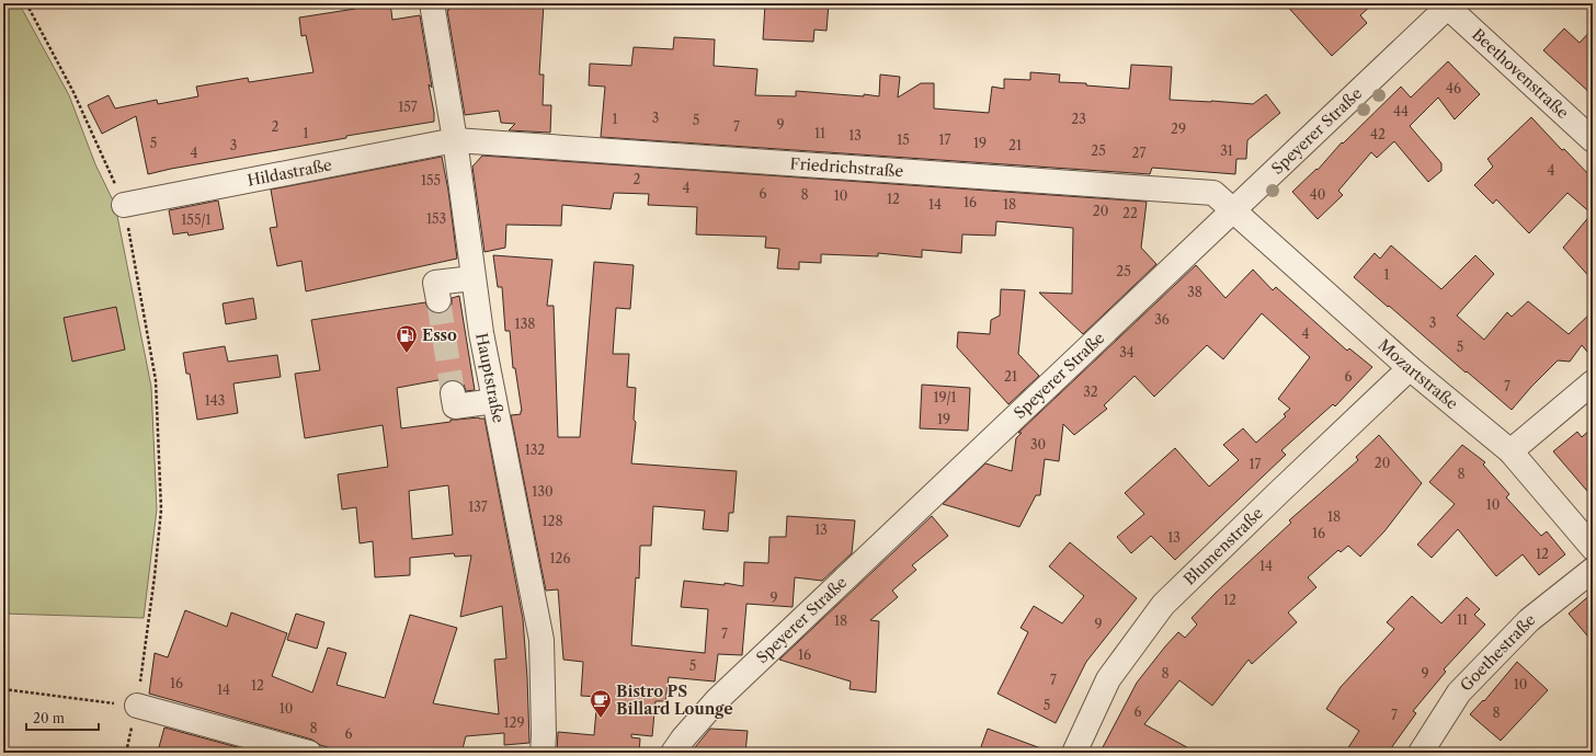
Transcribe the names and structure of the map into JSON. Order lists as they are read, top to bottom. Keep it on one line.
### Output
{"streets":{"street":["Beethovenstraße","Speyerer Straße","Friedrichstraße","Hildastraße","Mozartstraße","Hauptstraße","Blumenstraße","Goethestraße"]},"crossings":[["Beethovenstraße","Speyerer Straße"],["Speyerer Straße","Friedrichstraße"],["Speyerer Straße","Mozartstraße"],["Friedrichstraße","Hildastraße"],["Friedrichstraße","Mozartstraße"],["Friedrichstraße","Hauptstraße"],["Hildastraße","Hauptstraße"],["Mozartstraße","Blumenstraße"]],"places":{"fuel station":["Esso"],"cafe":["Bistro PS Billard Lounge"]},"house_numbers":["46","157","44","3","1","23","5","9","2","7","29","1","11","42","13","15","17","5","19","3","21","25","31","4","27","4","2","155","4","6","8","40","10","12","16","14","18","20","22","153","155/1","25","1","38","36","3","138","4","5","34","21","6","7","32","19/1","143","19","30","132","20","17","8","130","10","137","18","128","13","16","13","12","126","14","9","12","11","18","9","7","16","5","8","9","7","16","10","12","14","5","10","6","8","7","129","8","6"],"scale_bar":"20 m"}
